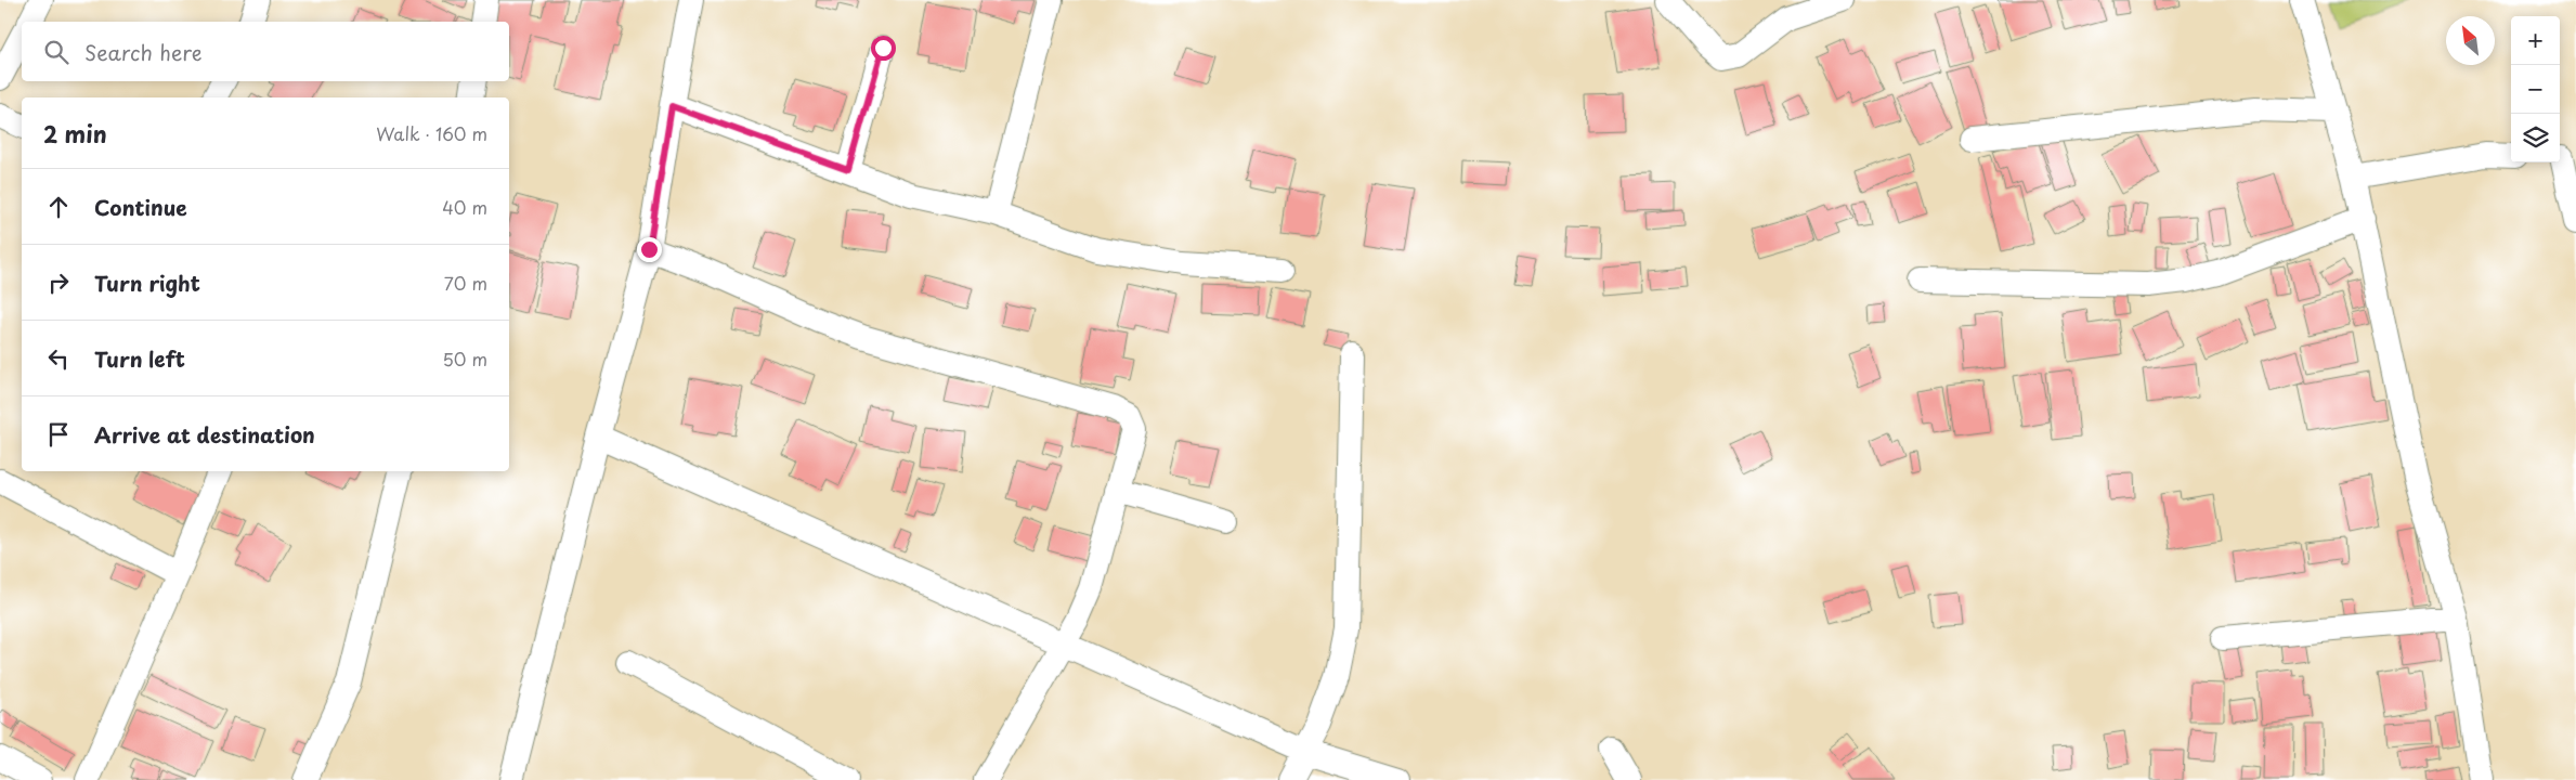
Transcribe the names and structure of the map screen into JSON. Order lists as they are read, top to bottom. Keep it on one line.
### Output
{"north":"top left","page":{"map_buttons":["+","−"],"search":"Search here","heading":["2 min","Walk · 160 m"],"list":[["Continue","40 m"],["Turn right","70 m"],["Turn left","50 m"],"Arrive at destination"]}}
